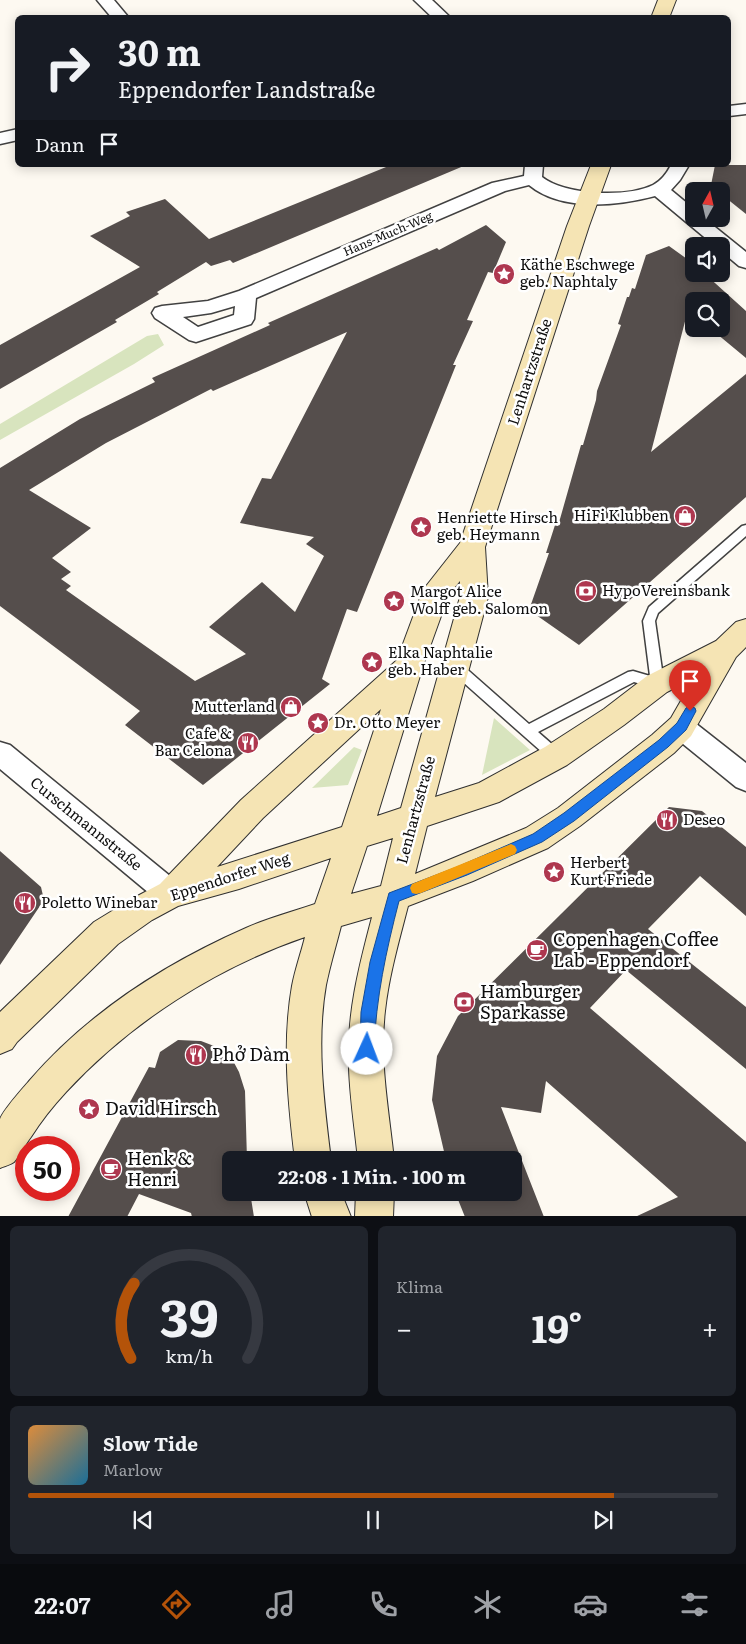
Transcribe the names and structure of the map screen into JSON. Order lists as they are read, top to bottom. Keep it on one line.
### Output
{"streets":{"main road":["Lenhartzstraße","Eppendorfer Weg"],"street":["Hans-Much-Weg","Curschmannstraße"]},"crossings":[["Lenhartzstraße","Eppendorfer Weg"],["Curschmannstraße","Eppendorfer Weg"]],"places":{"place":["Käthe Eschwege geb. Naphtaly","Henriette Hirsch geb. Heymann","Margot Alice Wolff geb. Salomon","Elka Naphtalie geb. Haber","Dr. Otto Meyer","Herbert Kurt Friede","David Hirsch"],"shop":["HiFi Klubben","Mutterland"],"bank":["HypoVereinsbank","Hamburger Sparkasse"],"restaurant":["Cafe & Bar Celona","Deseo","Poletto Winebar","Phở Dàm"],"cafe":["Copenhagen Coffee Lab - Eppendorf","Henk & Henri"]},"north":"top","page":{"turn":["30 m","Eppendorfer Landstraße"],"then":"Dann","limit":"50","trip":"22:08 · 1 Min. · 100 m","tile":"Klima","heat":["−","19°","+"],"song":["Slow Tide","Marlow"],"tabs":"22:07","gauge":["39","km/h"]}}
